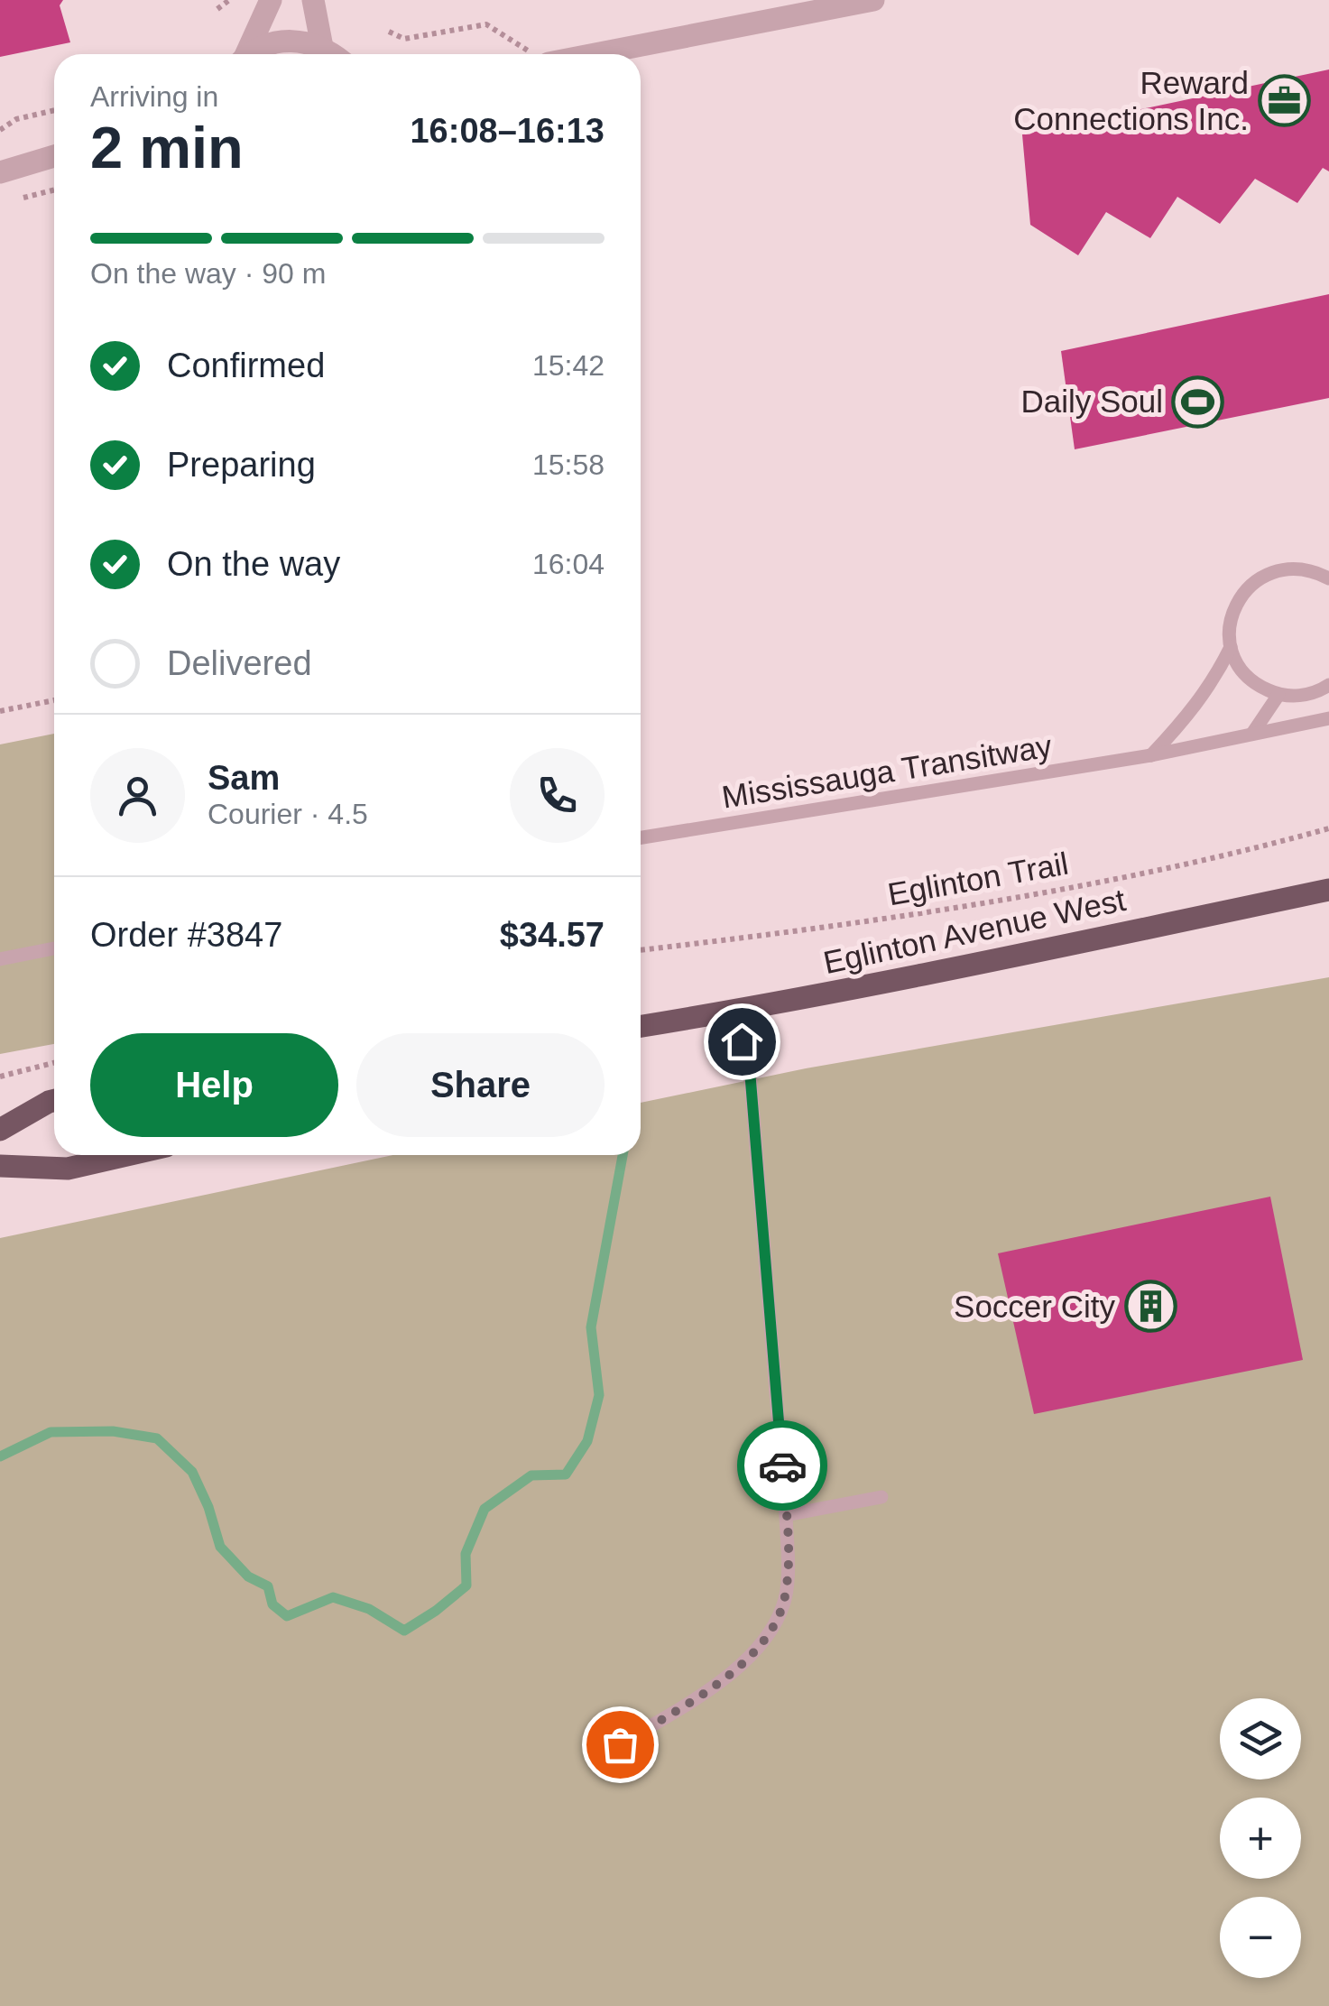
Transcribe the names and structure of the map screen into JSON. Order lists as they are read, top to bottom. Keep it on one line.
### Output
{"streets":{"main road":["Eglinton Avenue West"],"lane":["Mississauga Transitway"],"path":["Eglinton Trail"]},"places":{"office":["Reward Connections Inc."],"sports":["Daily Soul"],"building":["Soccer City"]},"page":{"heading":["2 min","Arriving in","16:08–16:13"],"panel":["Sam","Courier · 4.5","Order #3847","$34.57"],"bar":"On the way · 90 m","list":[["Confirmed","15:42"],["Preparing","15:58"],["On the way","16:04"],"Delivered"],"buttons":["Help","Share"],"map_buttons":["+","−"]}}
